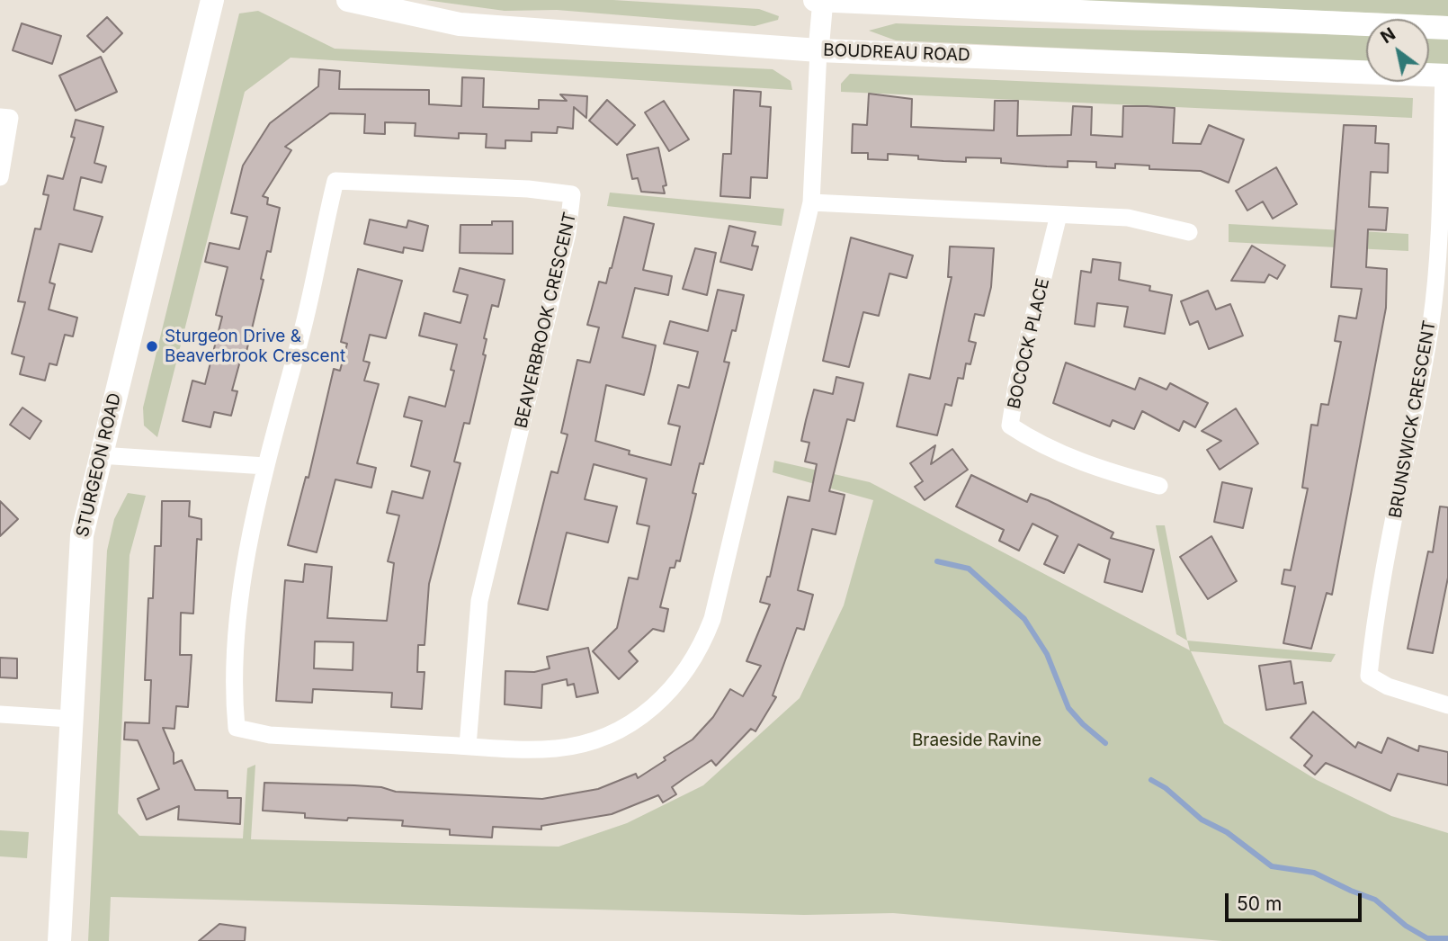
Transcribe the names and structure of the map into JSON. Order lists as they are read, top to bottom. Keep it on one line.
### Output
{"streets":{"main road":["BOUDREAU ROAD","STURGEON ROAD"],"street":["BEAVERBROOK CRESCENT","BOCOCK PLACE","BRUNSWICK CRESCENT"]},"crossings":[["BOUDREAU ROAD","BEAVERBROOK CRESCENT"],["BOUDREAU ROAD","BRUNSWICK CRESCENT"]],"parks":["Braeside Ravine"],"places":["Sturgeon Drive & Beaverbrook Crescent"],"scale_bar":"50 m","north":"top left"}
